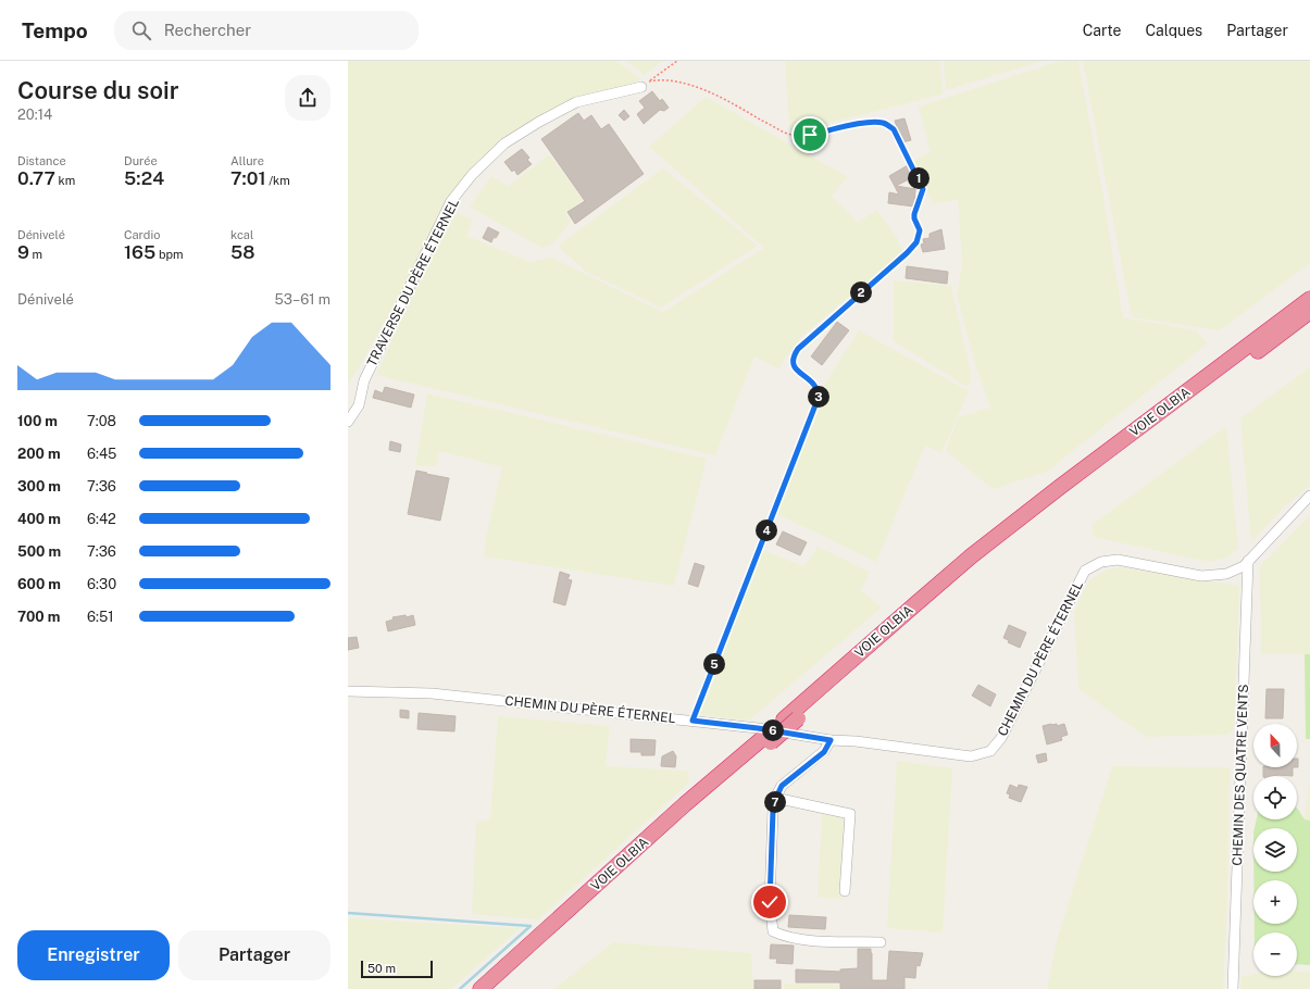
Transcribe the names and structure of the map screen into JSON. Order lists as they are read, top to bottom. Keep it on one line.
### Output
{"streets":{"highway":["VOIE OLBIA"],"street":["TRAVERSE DU PÈRE ÉTERNEL","CHEMIN DU PÈRE ÉTERNEL","CHEMIN DES QUATRE VENTS"]},"crossings":[["CHEMIN DU PÈRE ÉTERNEL","CHEMIN DES QUATRE VENTS"]],"scale_bar":"50 m","north":"top","page":{"header":"Tempo","search":"Rechercher","nav":["Carte","Calques","Partager"],"heading":["Course du soir","20:14"],"stats":[["Distance","0.77 km"],["Durée","5:24"],["Allure","7:01 /km"],["Dénivelé","9 m"],["Cardio","165 bpm"],["kcal","58"]],"pins":["1","2","3","4","5","6","7"],"chart":["Dénivelé","53–61 m"],"list":[{"name":"100 m","note":"7:08"},{"name":"200 m","note":"6:45"},{"name":"300 m","note":"7:36"},{"name":"400 m","note":"6:42"},{"name":"500 m","note":"7:36"},{"name":"600 m","note":"6:30"},{"name":"700 m","note":"6:51"}],"map_buttons":["+","−"],"buttons":["Enregistrer","Partager"],"scale":"50 m"}}
